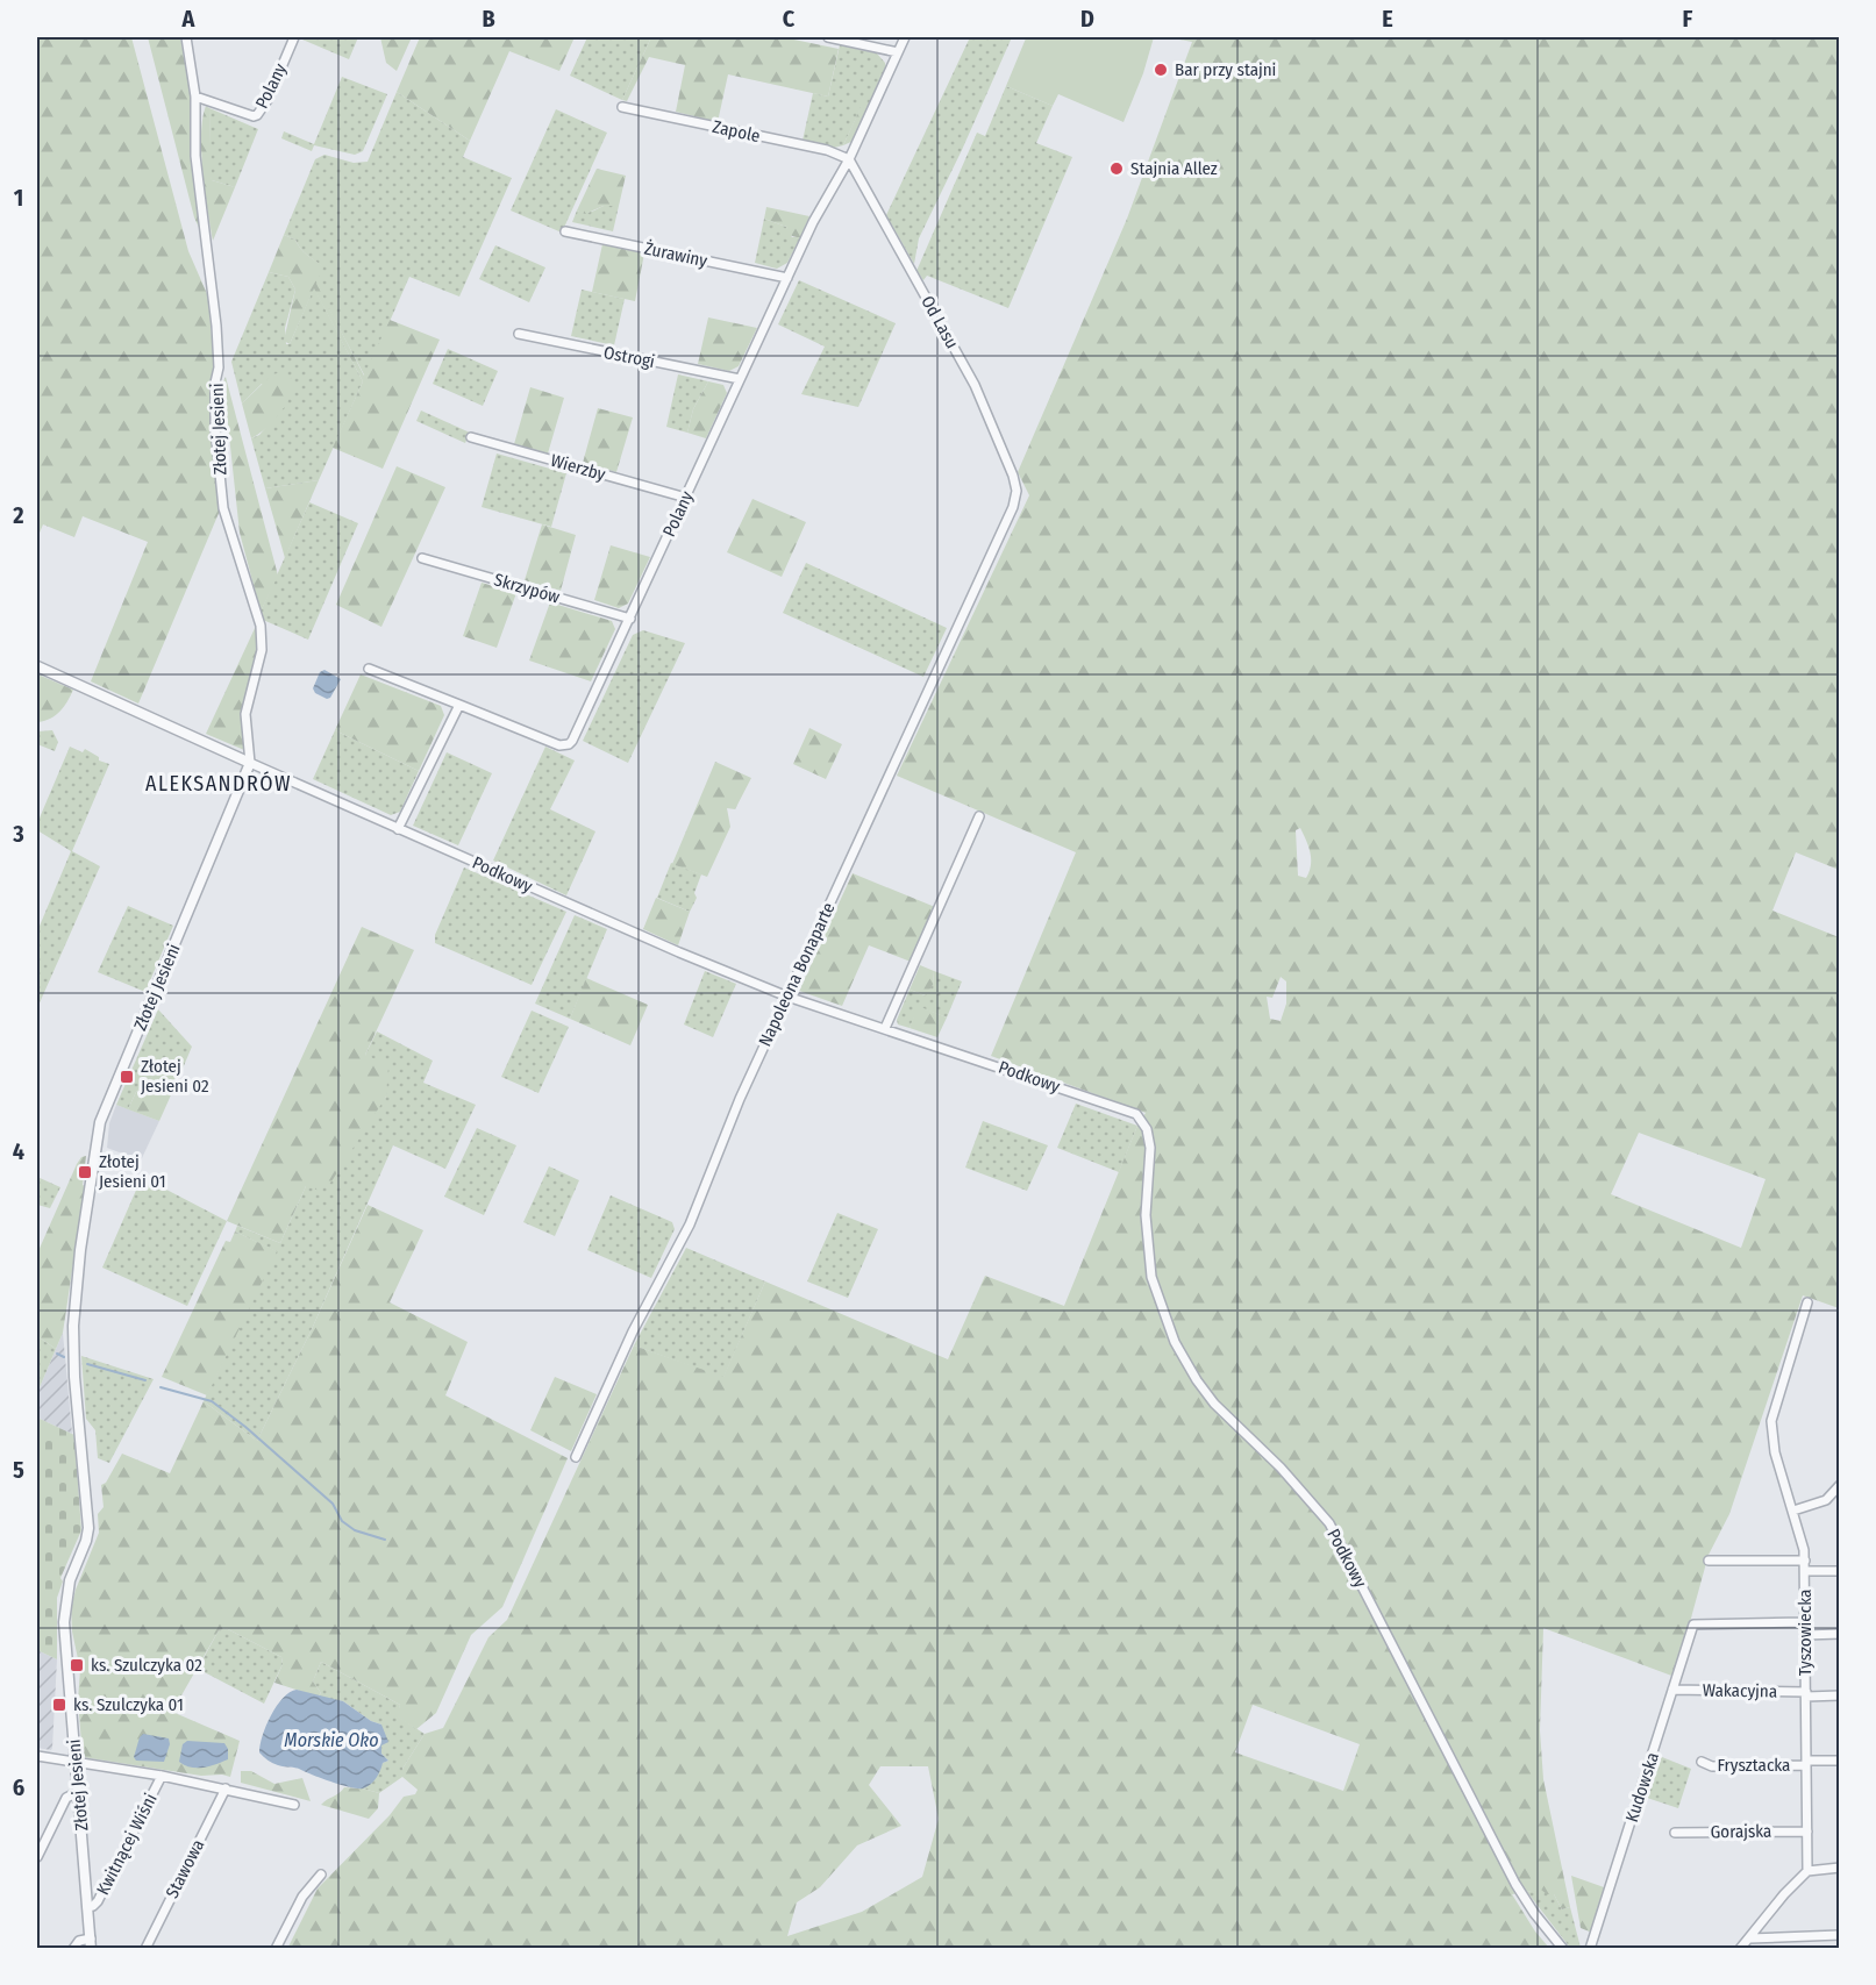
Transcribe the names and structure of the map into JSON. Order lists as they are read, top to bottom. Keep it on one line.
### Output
{"streets":{"street":["Polany","Zapole","Żurawiny","Od Lasu","Ostrogi","Złotej Jesieni","Wierzby","Skrzypów","Podkowy","Napoleona Bonaparte","Tyszowiecka","Wakacyjna","Frysztacka","Kudowska","Gorajska","Kwitnącej Wiśni","Stawowa"]},"crossings":[["Polany","Zapole"],["Polany","Żurawiny"],["Polany","Od Lasu"],["Polany","Ostrogi"],["Polany","Złotej Jesieni"],["Polany","Wierzby"],["Polany","Skrzypów"],["Zapole","Od Lasu"],["Od Lasu","Napoleona Bonaparte"],["Złotej Jesieni","Podkowy"],["Złotej Jesieni","Kwitnącej Wiśni"],["Podkowy","Napoleona Bonaparte"],["Tyszowiecka","Wakacyjna"],["Tyszowiecka","Frysztacka"],["Tyszowiecka","Kudowska"],["Tyszowiecka","Gorajska"],["Wakacyjna","Kudowska"]],"districts":["ALEKSANDRÓW"],"water":["Morskie Oko"],"places":{"other":["Bar przy stajni","Stajnia Allez"],"transit":["Złotej Jesieni 02","Złotej Jesieni 01","ks. Szulczyka 02","ks. Szulczyka 01"]},"grid":{"columns":["A","B","C","D","E","F"],"rows":["1","2","3","4","5","6"]}}
